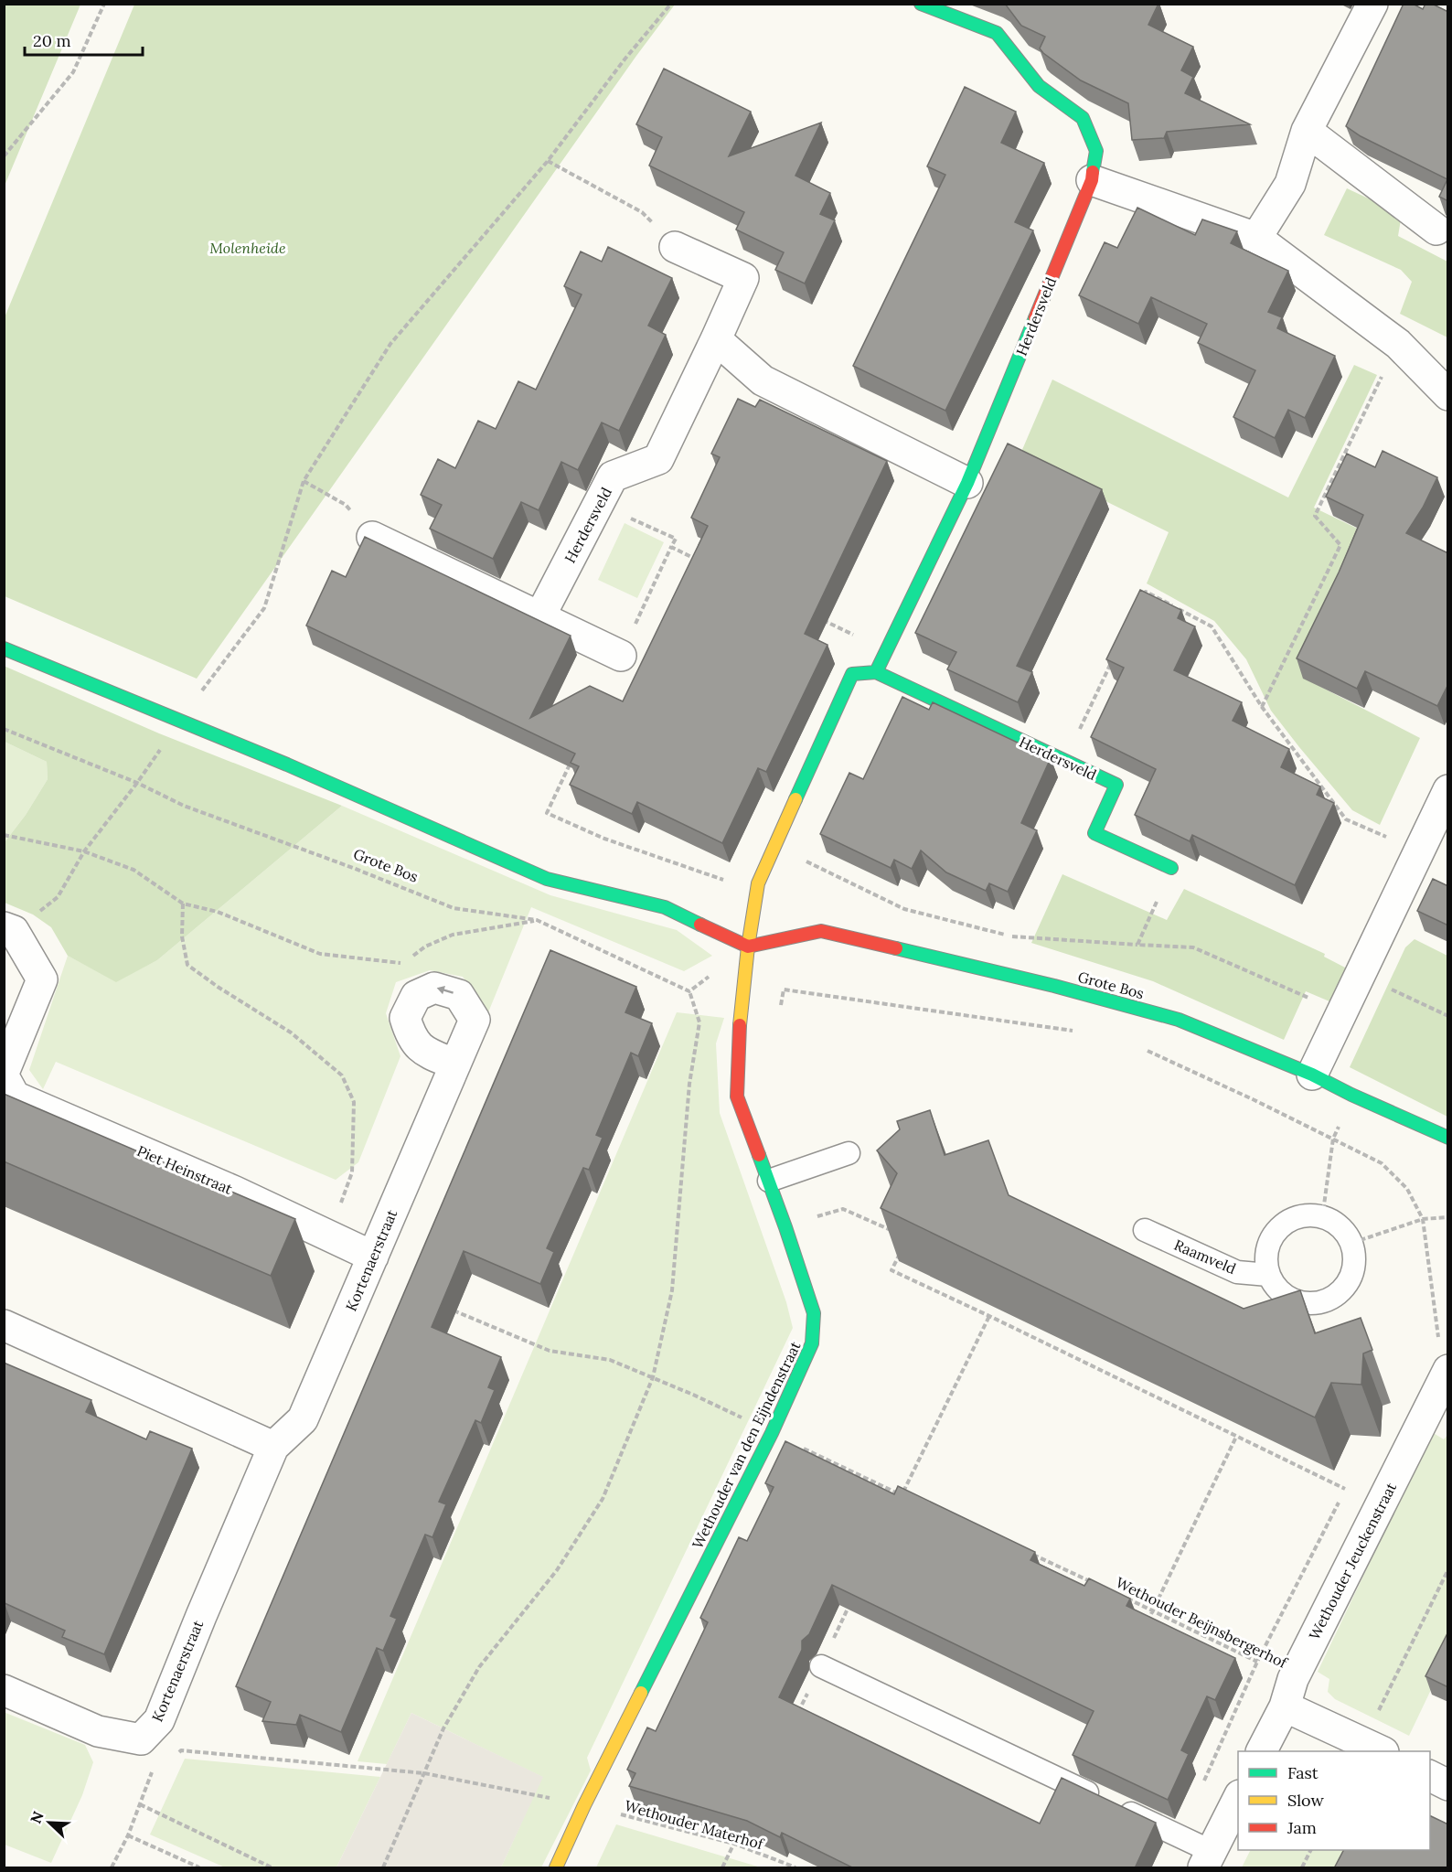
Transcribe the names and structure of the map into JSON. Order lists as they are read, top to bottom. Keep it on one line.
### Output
{"streets":{"street":["Herdersveld","Grote Bos","Piet Heinstraat","Kortenaerstraat","Wethouder van den Eijndenstraat","Wethouder Jeuckenstraat"],"lane":["Raamveld"],"path":["Wethouder Beijnsbergerhof","Wethouder Materhof"]},"crossings":[["Grote Bos","Wethouder van den Eijndenstraat"],["Piet Heinstraat","Kortenaerstraat"],["Wethouder van den Eijndenstraat","Wethouder Materhof"],["Wethouder Jeuckenstraat","Wethouder Beijnsbergerhof"]],"parks":["Molenheide"],"legend":["Fast","Slow","Jam"],"scale_bar":"20 m","north":"top left"}
